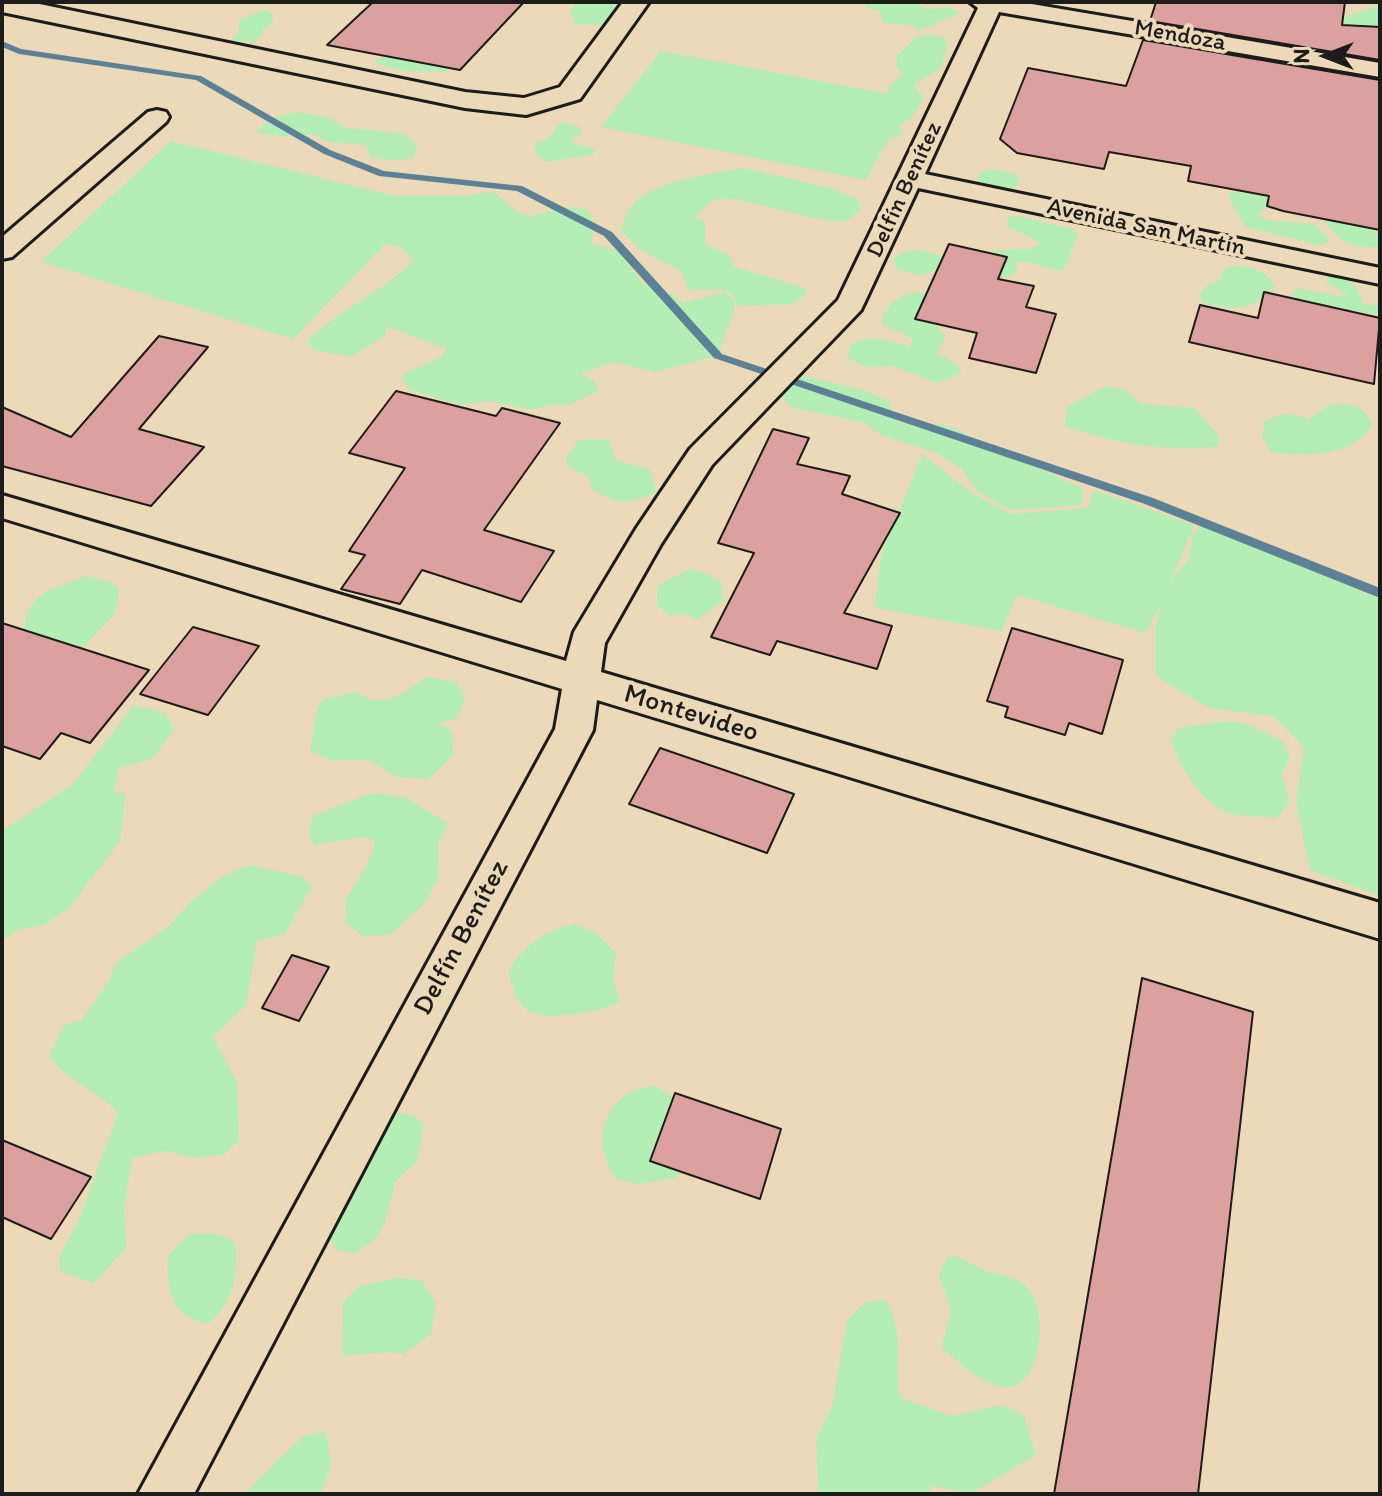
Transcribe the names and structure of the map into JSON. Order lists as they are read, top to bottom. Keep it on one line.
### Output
{"streets":{"street":["Mendoza","Delfín Benítez","Avenida San Martín","Montevideo"]},"crossings":[["Mendoza","Delfín Benítez"],["Delfín Benítez","Avenida San Martín"],["Delfín Benítez","Montevideo"]],"north":"left"}
